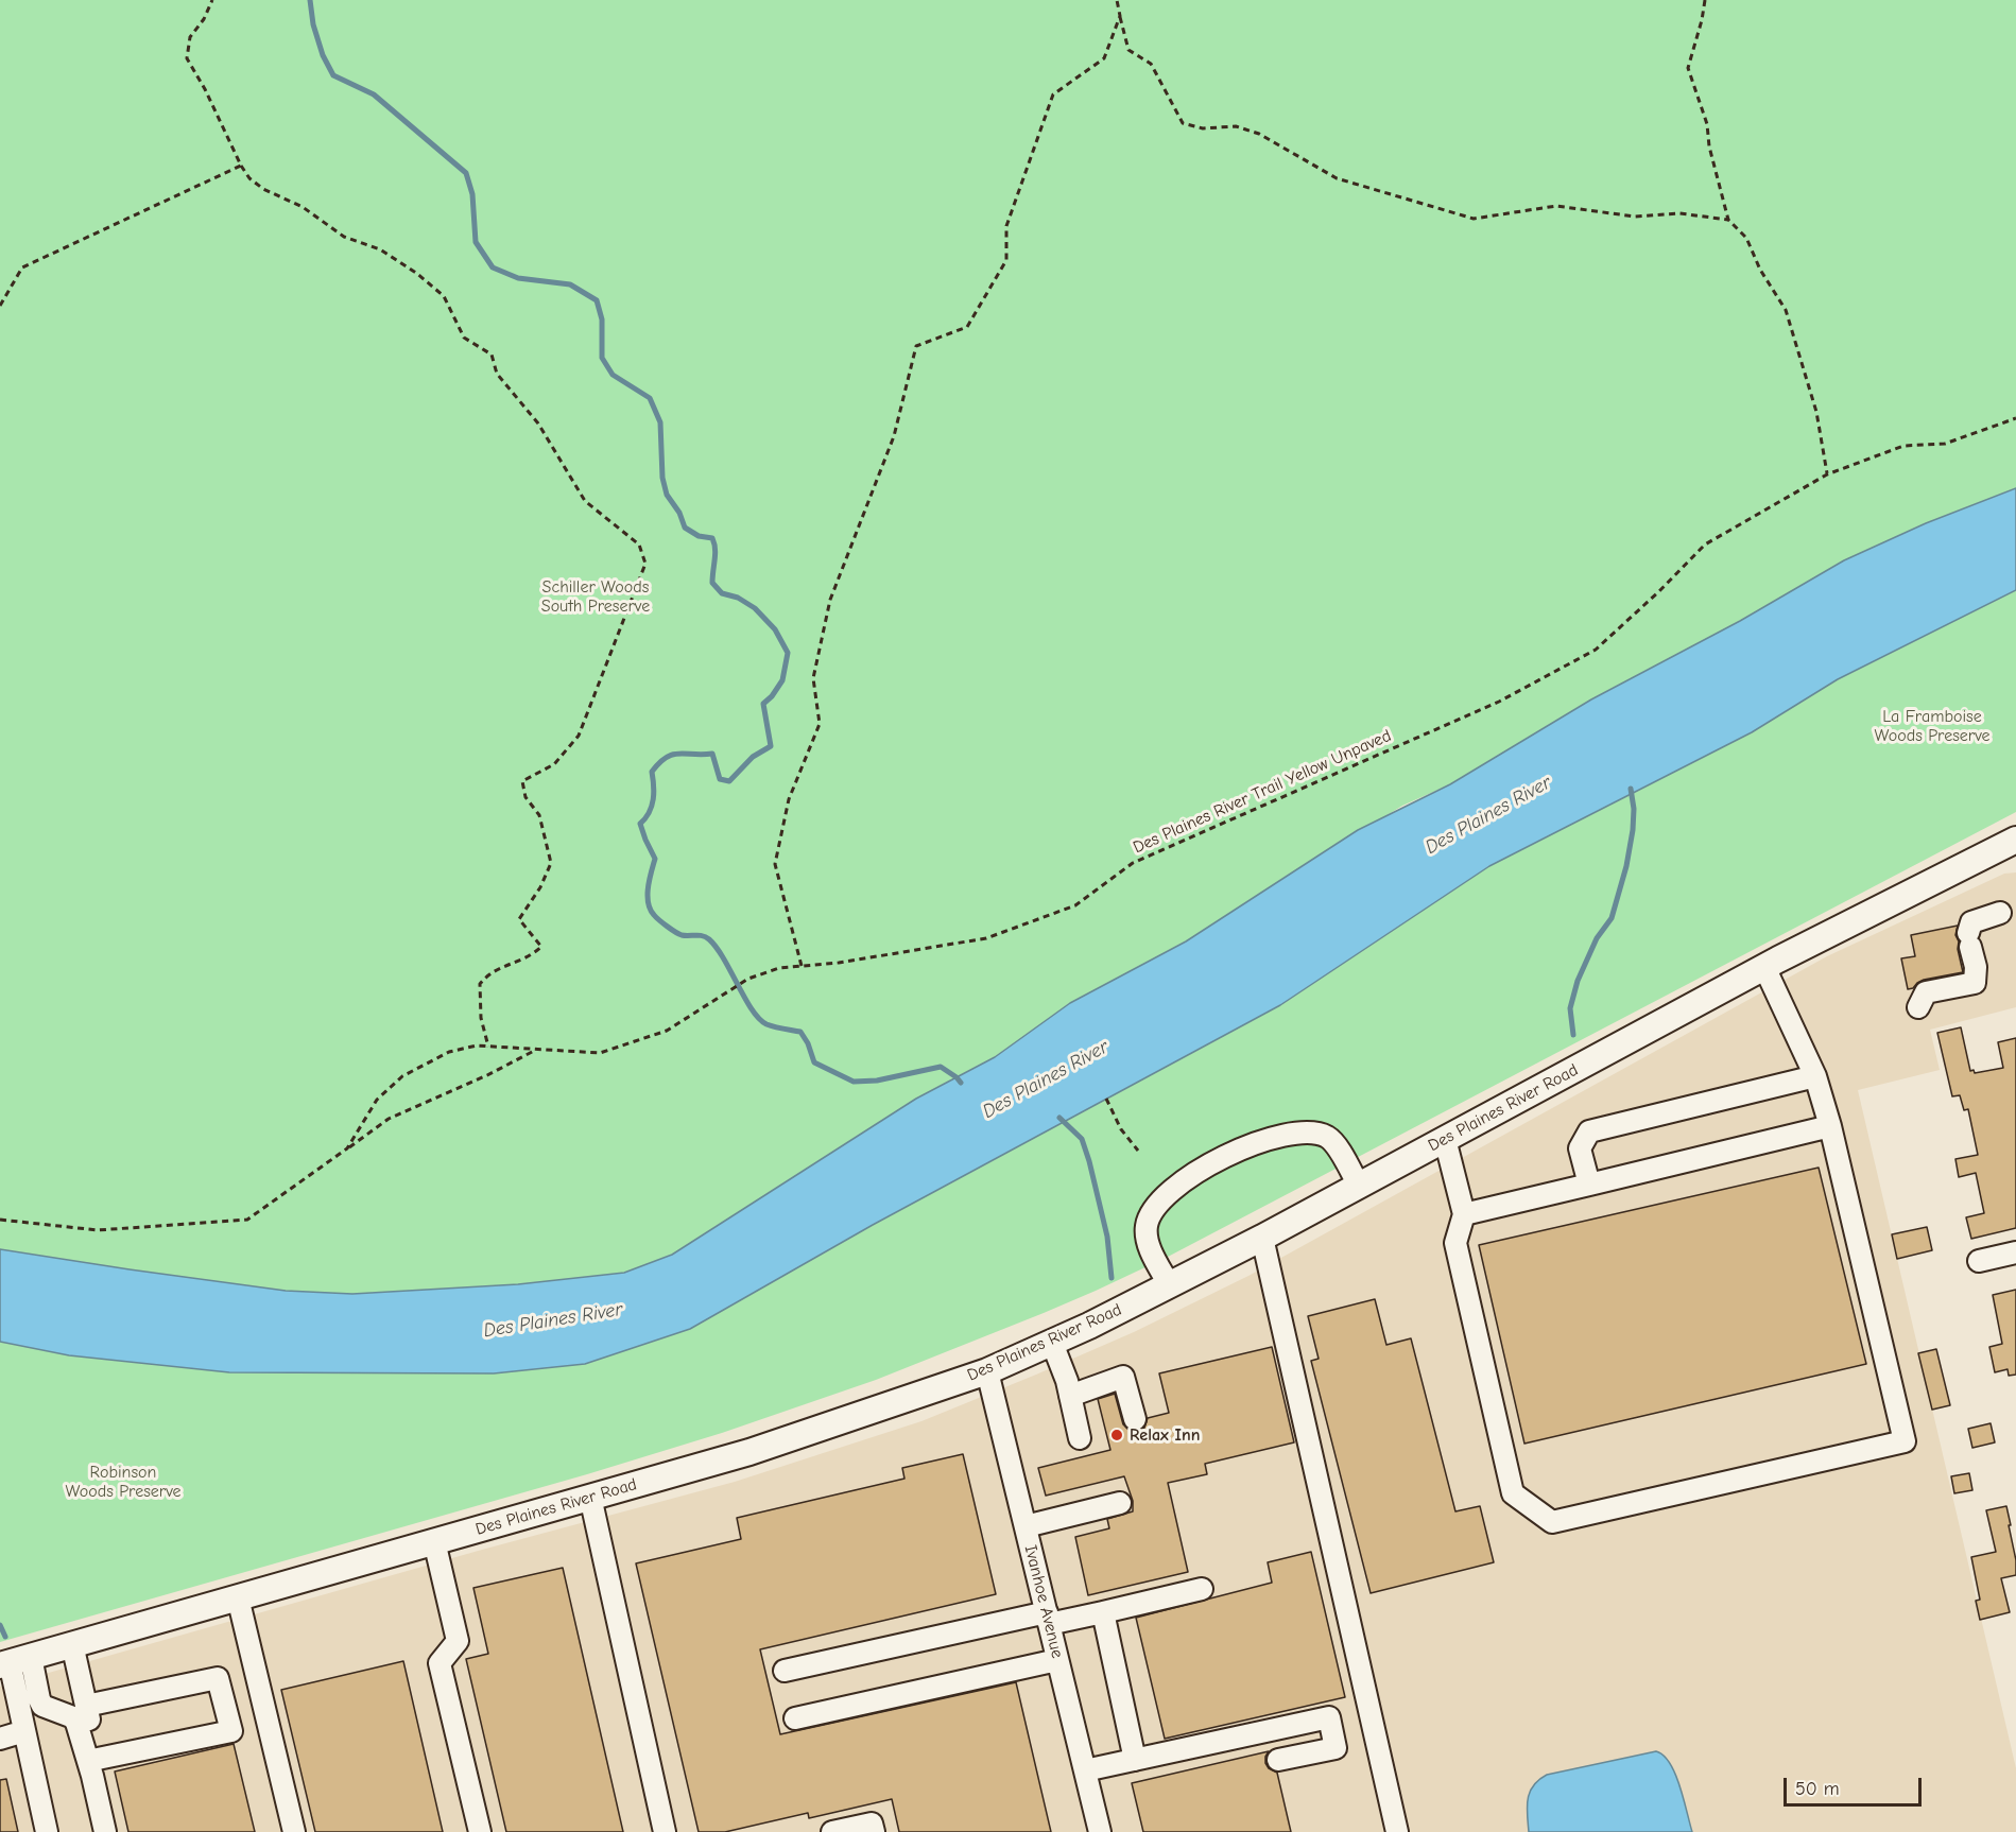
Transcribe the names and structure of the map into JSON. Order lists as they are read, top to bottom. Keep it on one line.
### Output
{"streets":{"main road":["Des Plaines River Road"],"street":["Ivanhoe Avenue"],"path":["Des Plaines River Trail Yellow Unpaved"]},"crossings":[["Des Plaines River Road","Ivanhoe Avenue"]],"water":["Des Plaines River"],"parks":["Schiller Woods South Preserve","La Framboise Woods Preserve","Robinson Woods Preserve"],"places":["Relax Inn"],"scale_bar":"50 m"}
